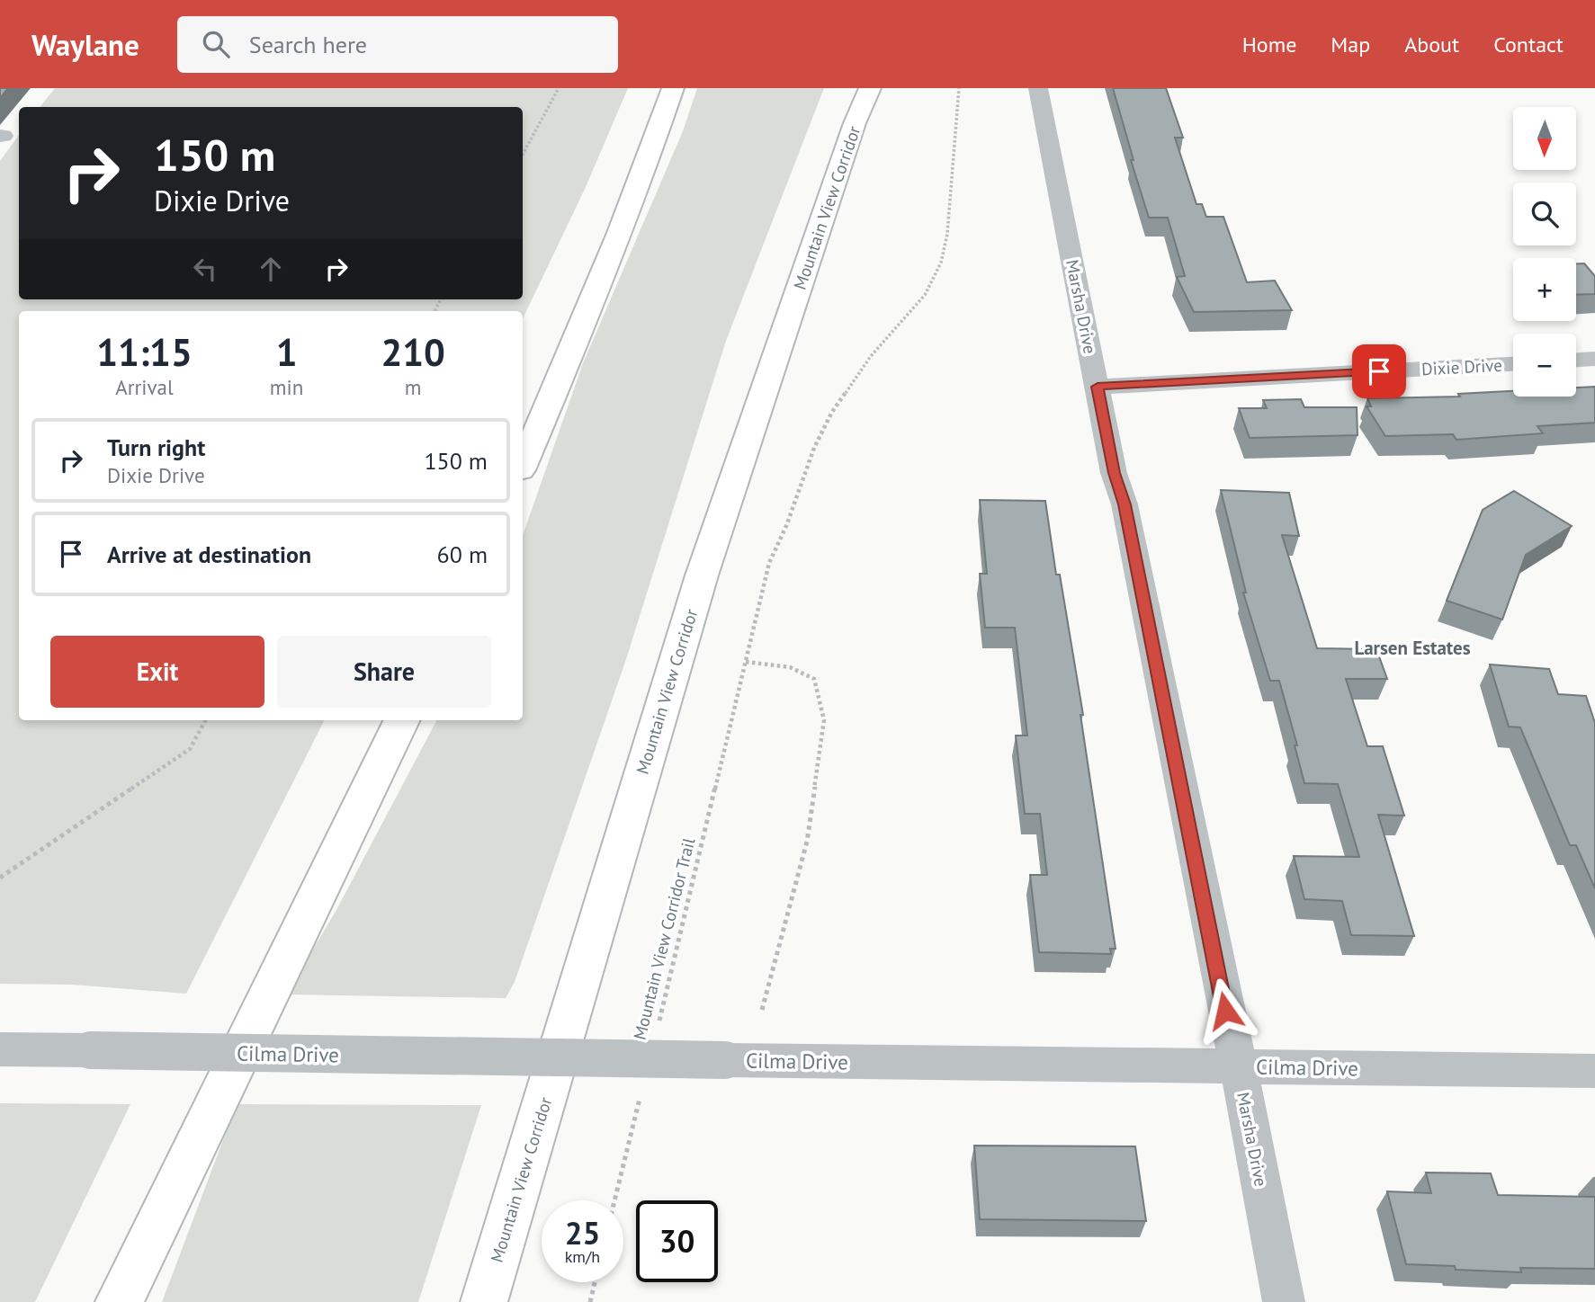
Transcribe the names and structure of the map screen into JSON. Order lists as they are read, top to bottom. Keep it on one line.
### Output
{"streets":{"highway":["Mountain View Corridor"],"street":["Marsha Drive","Dixie Drive","Cilma Drive"],"path":["Mountain View Corridor Trail"]},"crossings":[["Marsha Drive","Dixie Drive"],["Marsha Drive","Cilma Drive"]],"districts":["Larsen Estates"],"north":"bottom","page":{"header":"Waylane","search":"Search here","nav":["Home","Map","About","Contact"],"map_buttons":["+","−"],"turn":["150 m","Dixie Drive"],"eta":["11:15","Arrival","1","min","210","m"],"list":[{"name":"Turn right","note":"Dixie Drive","value":"150 m"},{"name":"Arrive at destination","value":"60 m"}],"buttons":["Exit","Share"],"speed":"25 km/h","limit":"30"}}
